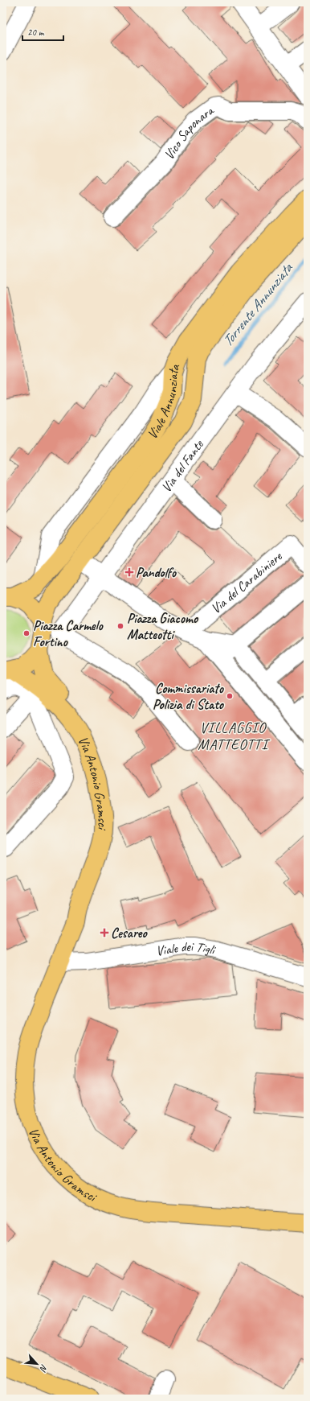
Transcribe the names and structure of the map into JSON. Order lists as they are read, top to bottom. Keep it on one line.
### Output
{"streets":{"main road":["Viale Annunziata","Via Antonio Gramsci"],"street":["Vico Saponara","Via del Fante","Via del Carabiniere","Viale dei Tigli"]},"crossings":[["Viale Annunziata","Via Antonio Gramsci"],["Via Antonio Gramsci","Viale dei Tigli"]],"districts":["VILLAGGIO MATTEOTTI"],"water":["Torrente Annunziata"],"places":{"health":["Pandolfo","Cesareo"],"other":["Piazza Giacomo Matteotti","Piazza Carmelo Fortino","Commissariato Polizia di Stato"]},"scale_bar":"20 m","north":"bottom right"}
